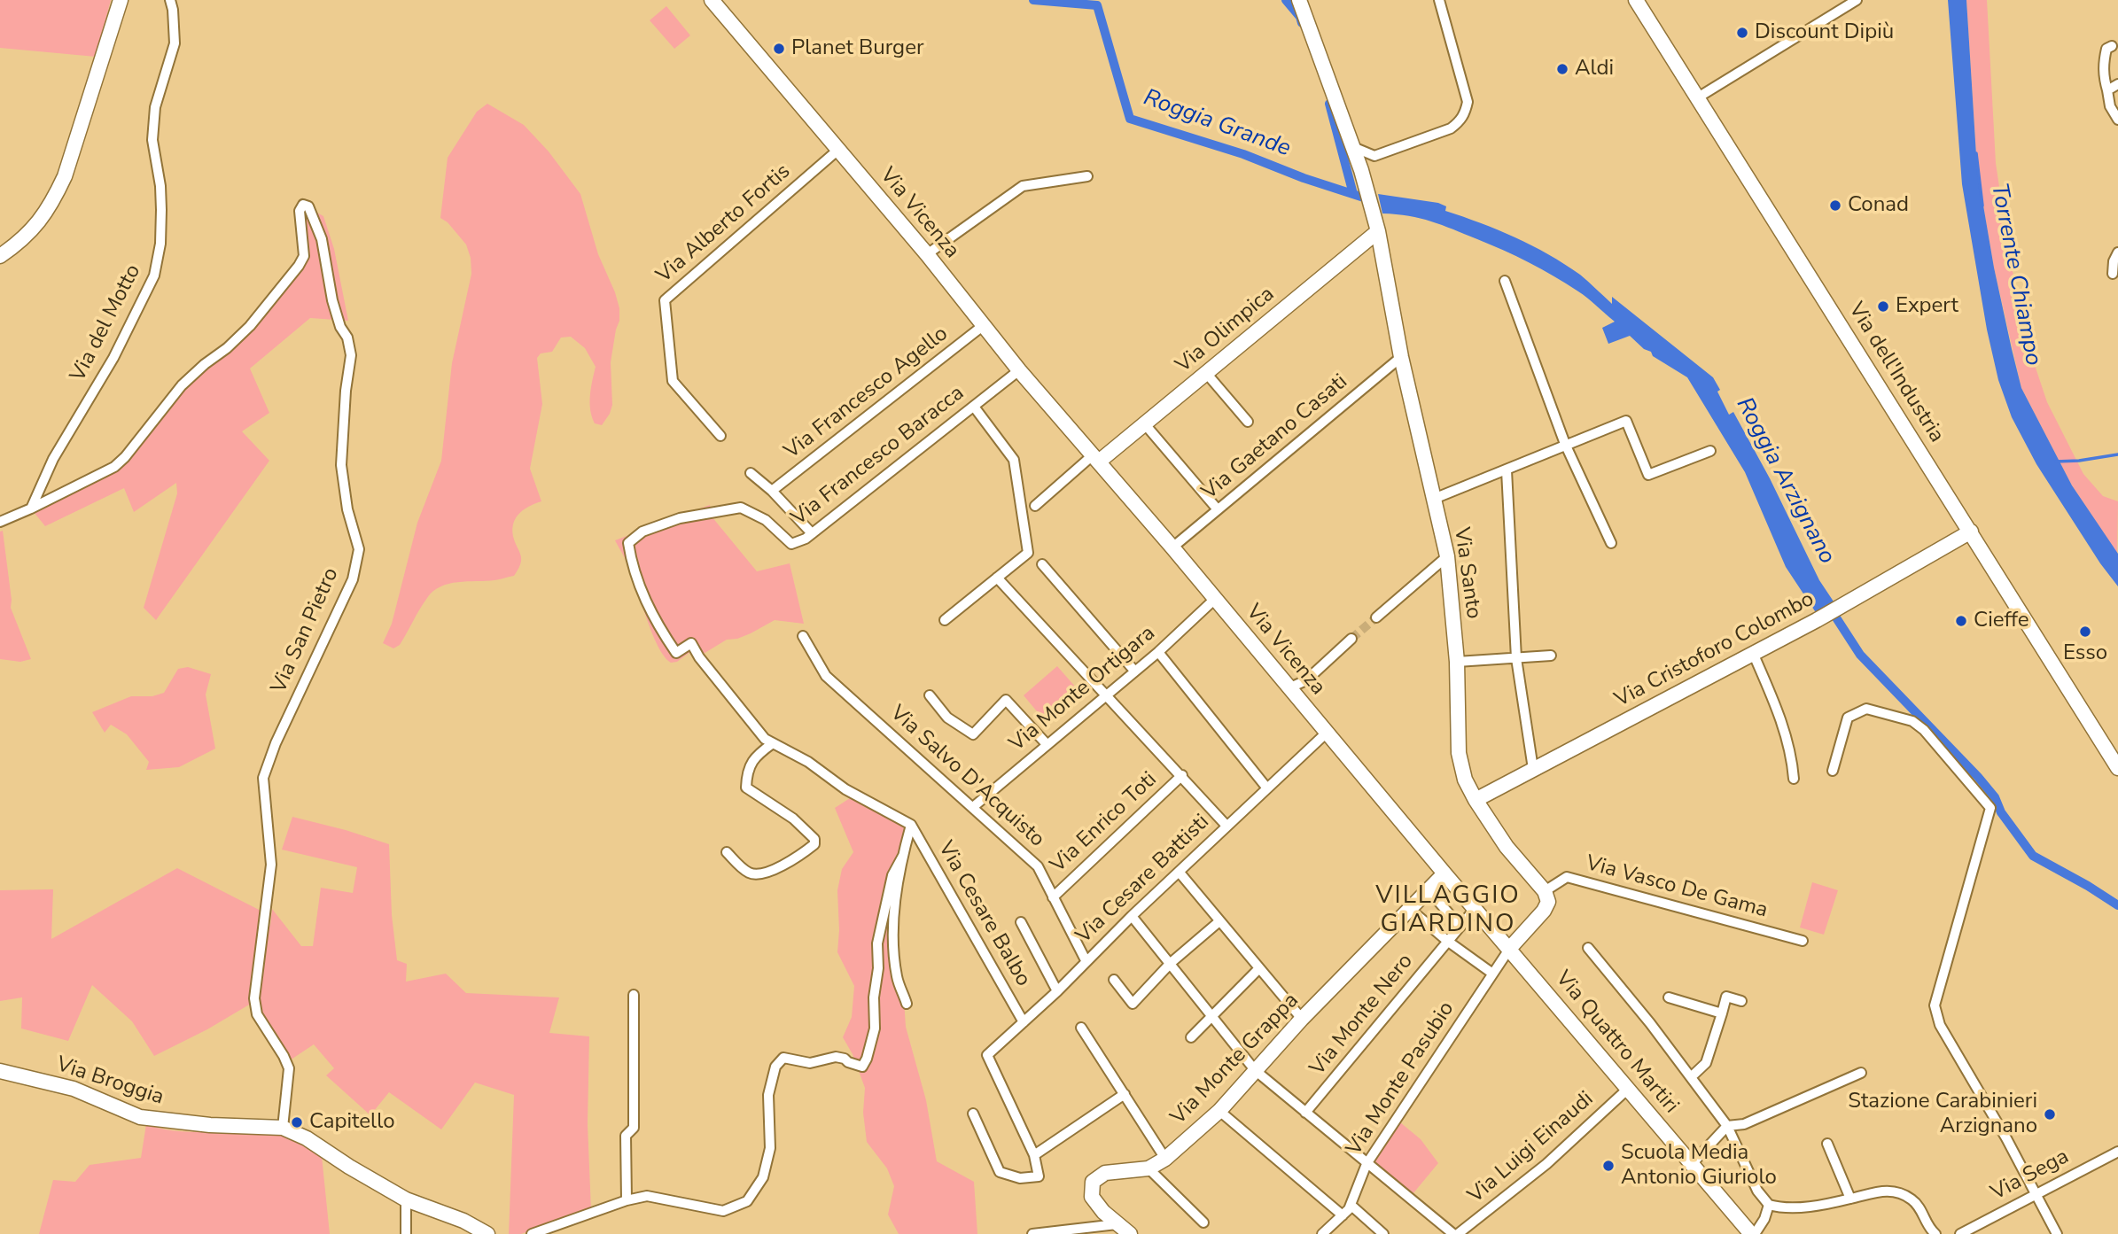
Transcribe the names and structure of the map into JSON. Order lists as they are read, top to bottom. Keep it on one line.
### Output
{"streets":{"street":["Via Vicenza","Via Alberto Fortis","Via del Motto","Via Olimpica","Via dell'Industria","Via Francesco Agello","Via Gaetano Casati","Via Francesco Baracca","Via Santo","Via San Pietro","Via Cristoforo Colombo","Via Monte Ortigara","Via Salvo D'Acquisto","Via Enrico Toti","Via Cesare Battisti","Via Vasco De Gama","Via Cesare Balbo","Via Monte Nero","Via Quattro Martiri","Via Monte Grappa","Via Monte Pasubio","Via Broggia","Via Luigi Einaudi","Via Sega"]},"crossings":[["Via Vicenza","Via Alberto Fortis"],["Via Vicenza","Via Olimpica"],["Via Vicenza","Via Francesco Agello"],["Via Vicenza","Via Gaetano Casati"],["Via Vicenza","Via Francesco Baracca"],["Via Vicenza","Via Monte Ortigara"],["Via Vicenza","Via Cesare Battisti"],["Via Vicenza","Via Monte Nero"],["Via Vicenza","Via Quattro Martiri"],["Via Vicenza","Via Monte Grappa"],["Via del Motto","Via San Pietro"],["Via Olimpica","Via Santo"],["Via dell'Industria","Via Cristoforo Colombo"],["Via Gaetano Casati","Via Santo"],["Via Francesco Baracca","Via Cesare Balbo"],["Via Santo","Via Cristoforo Colombo"],["Via Santo","Via Vasco De Gama"],["Via San Pietro","Via Broggia"],["Via Monte Ortigara","Via Salvo D'Acquisto"],["Via Salvo D'Acquisto","Via Enrico Toti"],["Via Salvo D'Acquisto","Via Cesare Battisti"],["Via Cesare Battisti","Via Cesare Balbo"],["Via Monte Nero","Via Quattro Martiri"],["Via Quattro Martiri","Via Monte Pasubio"],["Via Quattro Martiri","Via Luigi Einaudi"]],"districts":["VILLAGGIO GIARDINO"],"water":["Roggia Grande","Torrente Chiampo","Roggia Arzignano"],"places":["Discount Dipiù","Planet Burger","Aldi","Conad","Expert","Cieffe","Esso","Stazione Carabinieri Arzignano","Capitello","Scuola Media Antonio Giuriolo"]}
